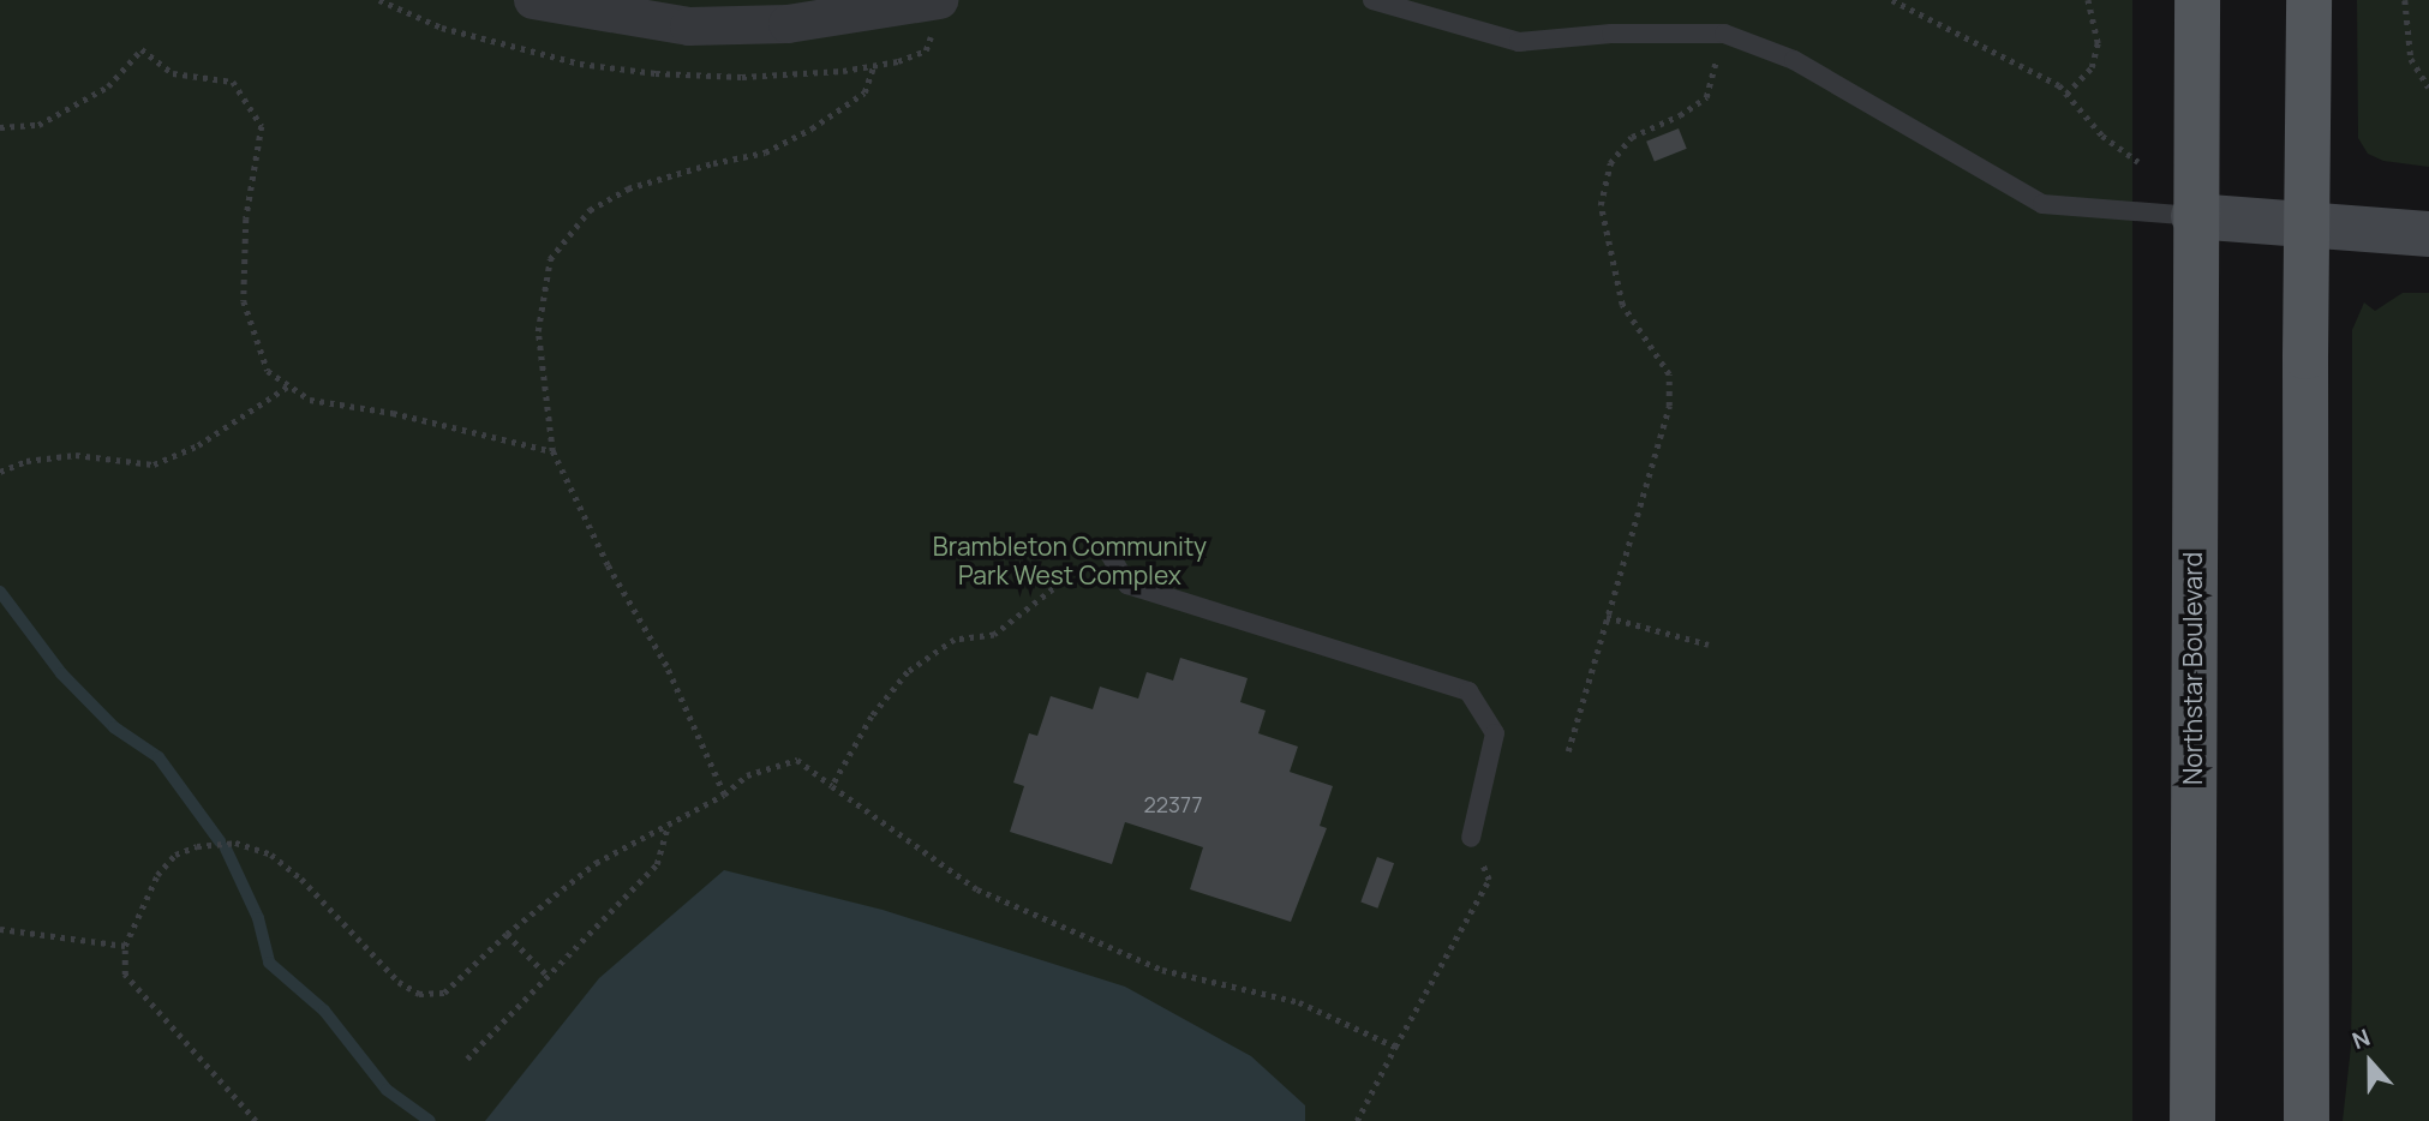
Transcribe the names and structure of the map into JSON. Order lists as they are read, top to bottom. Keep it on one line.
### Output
{"streets":{"main road":["Northstar Boulevard"]},"parks":["Brambleton Community Park West Complex"],"house_numbers":["22377"],"north":"top"}
